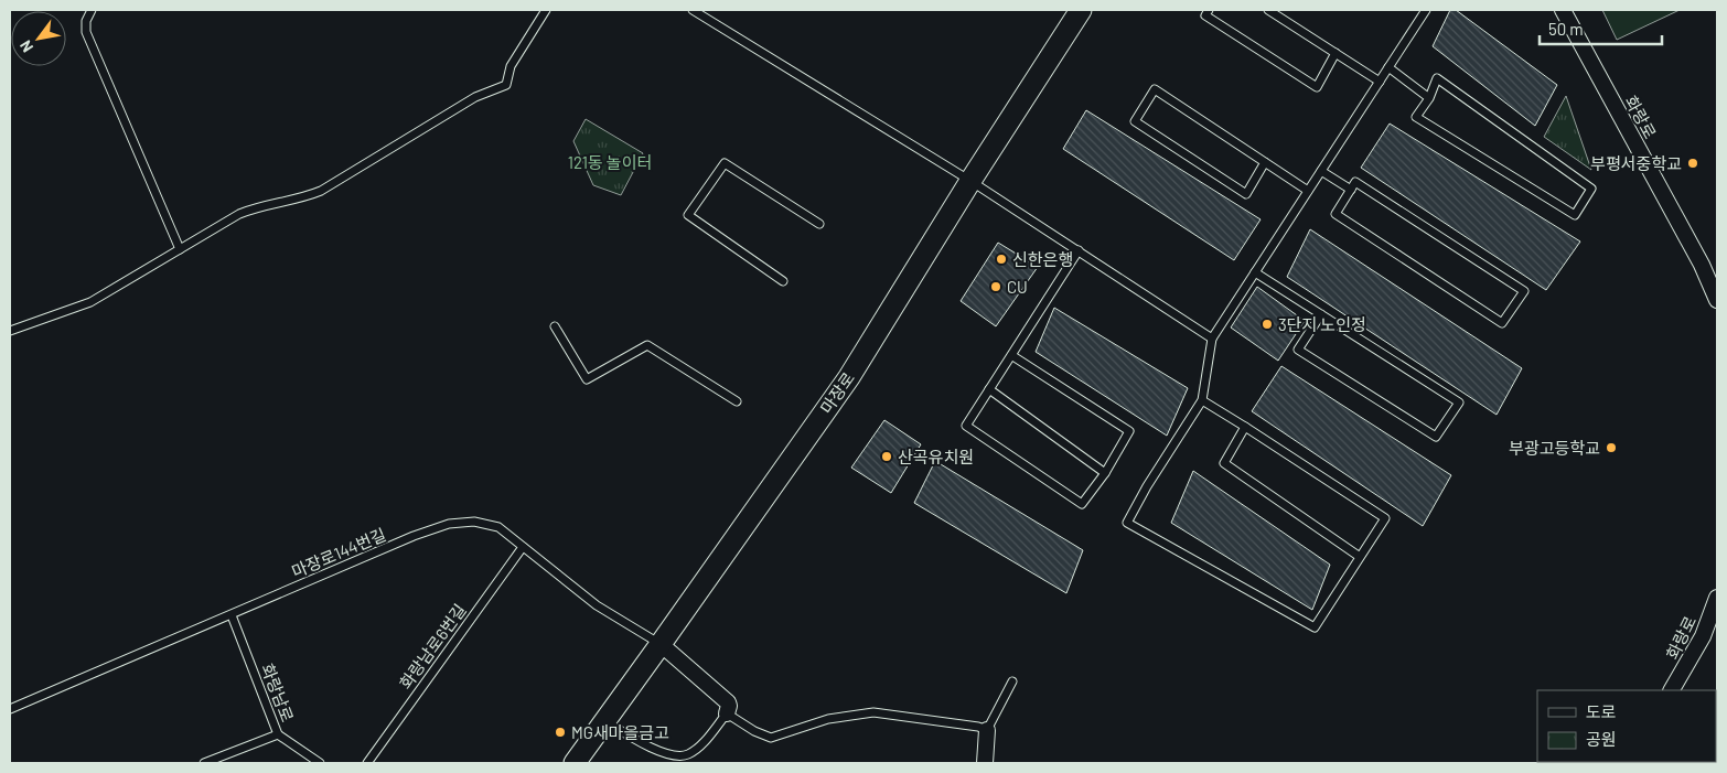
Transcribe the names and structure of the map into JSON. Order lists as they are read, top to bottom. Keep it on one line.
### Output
{"streets":{"main road":["마장로"],"street":["화랑로"],"lane":["마장로144번길","화랑남로6번길","화랑남로"]},"crossings":[["마장로","마장로144번길"],["마장로144번길","화랑남로6번길"],["마장로144번길","화랑남로"]],"parks":["121동 놀이터"],"places":["부평서중학교","신한은행","CU","3단지 노인정","부광고등학교","산곡유치원","MG새마을금고"],"legend":["도로","공원"],"scale_bar":"50 m","north":"bottom left"}
